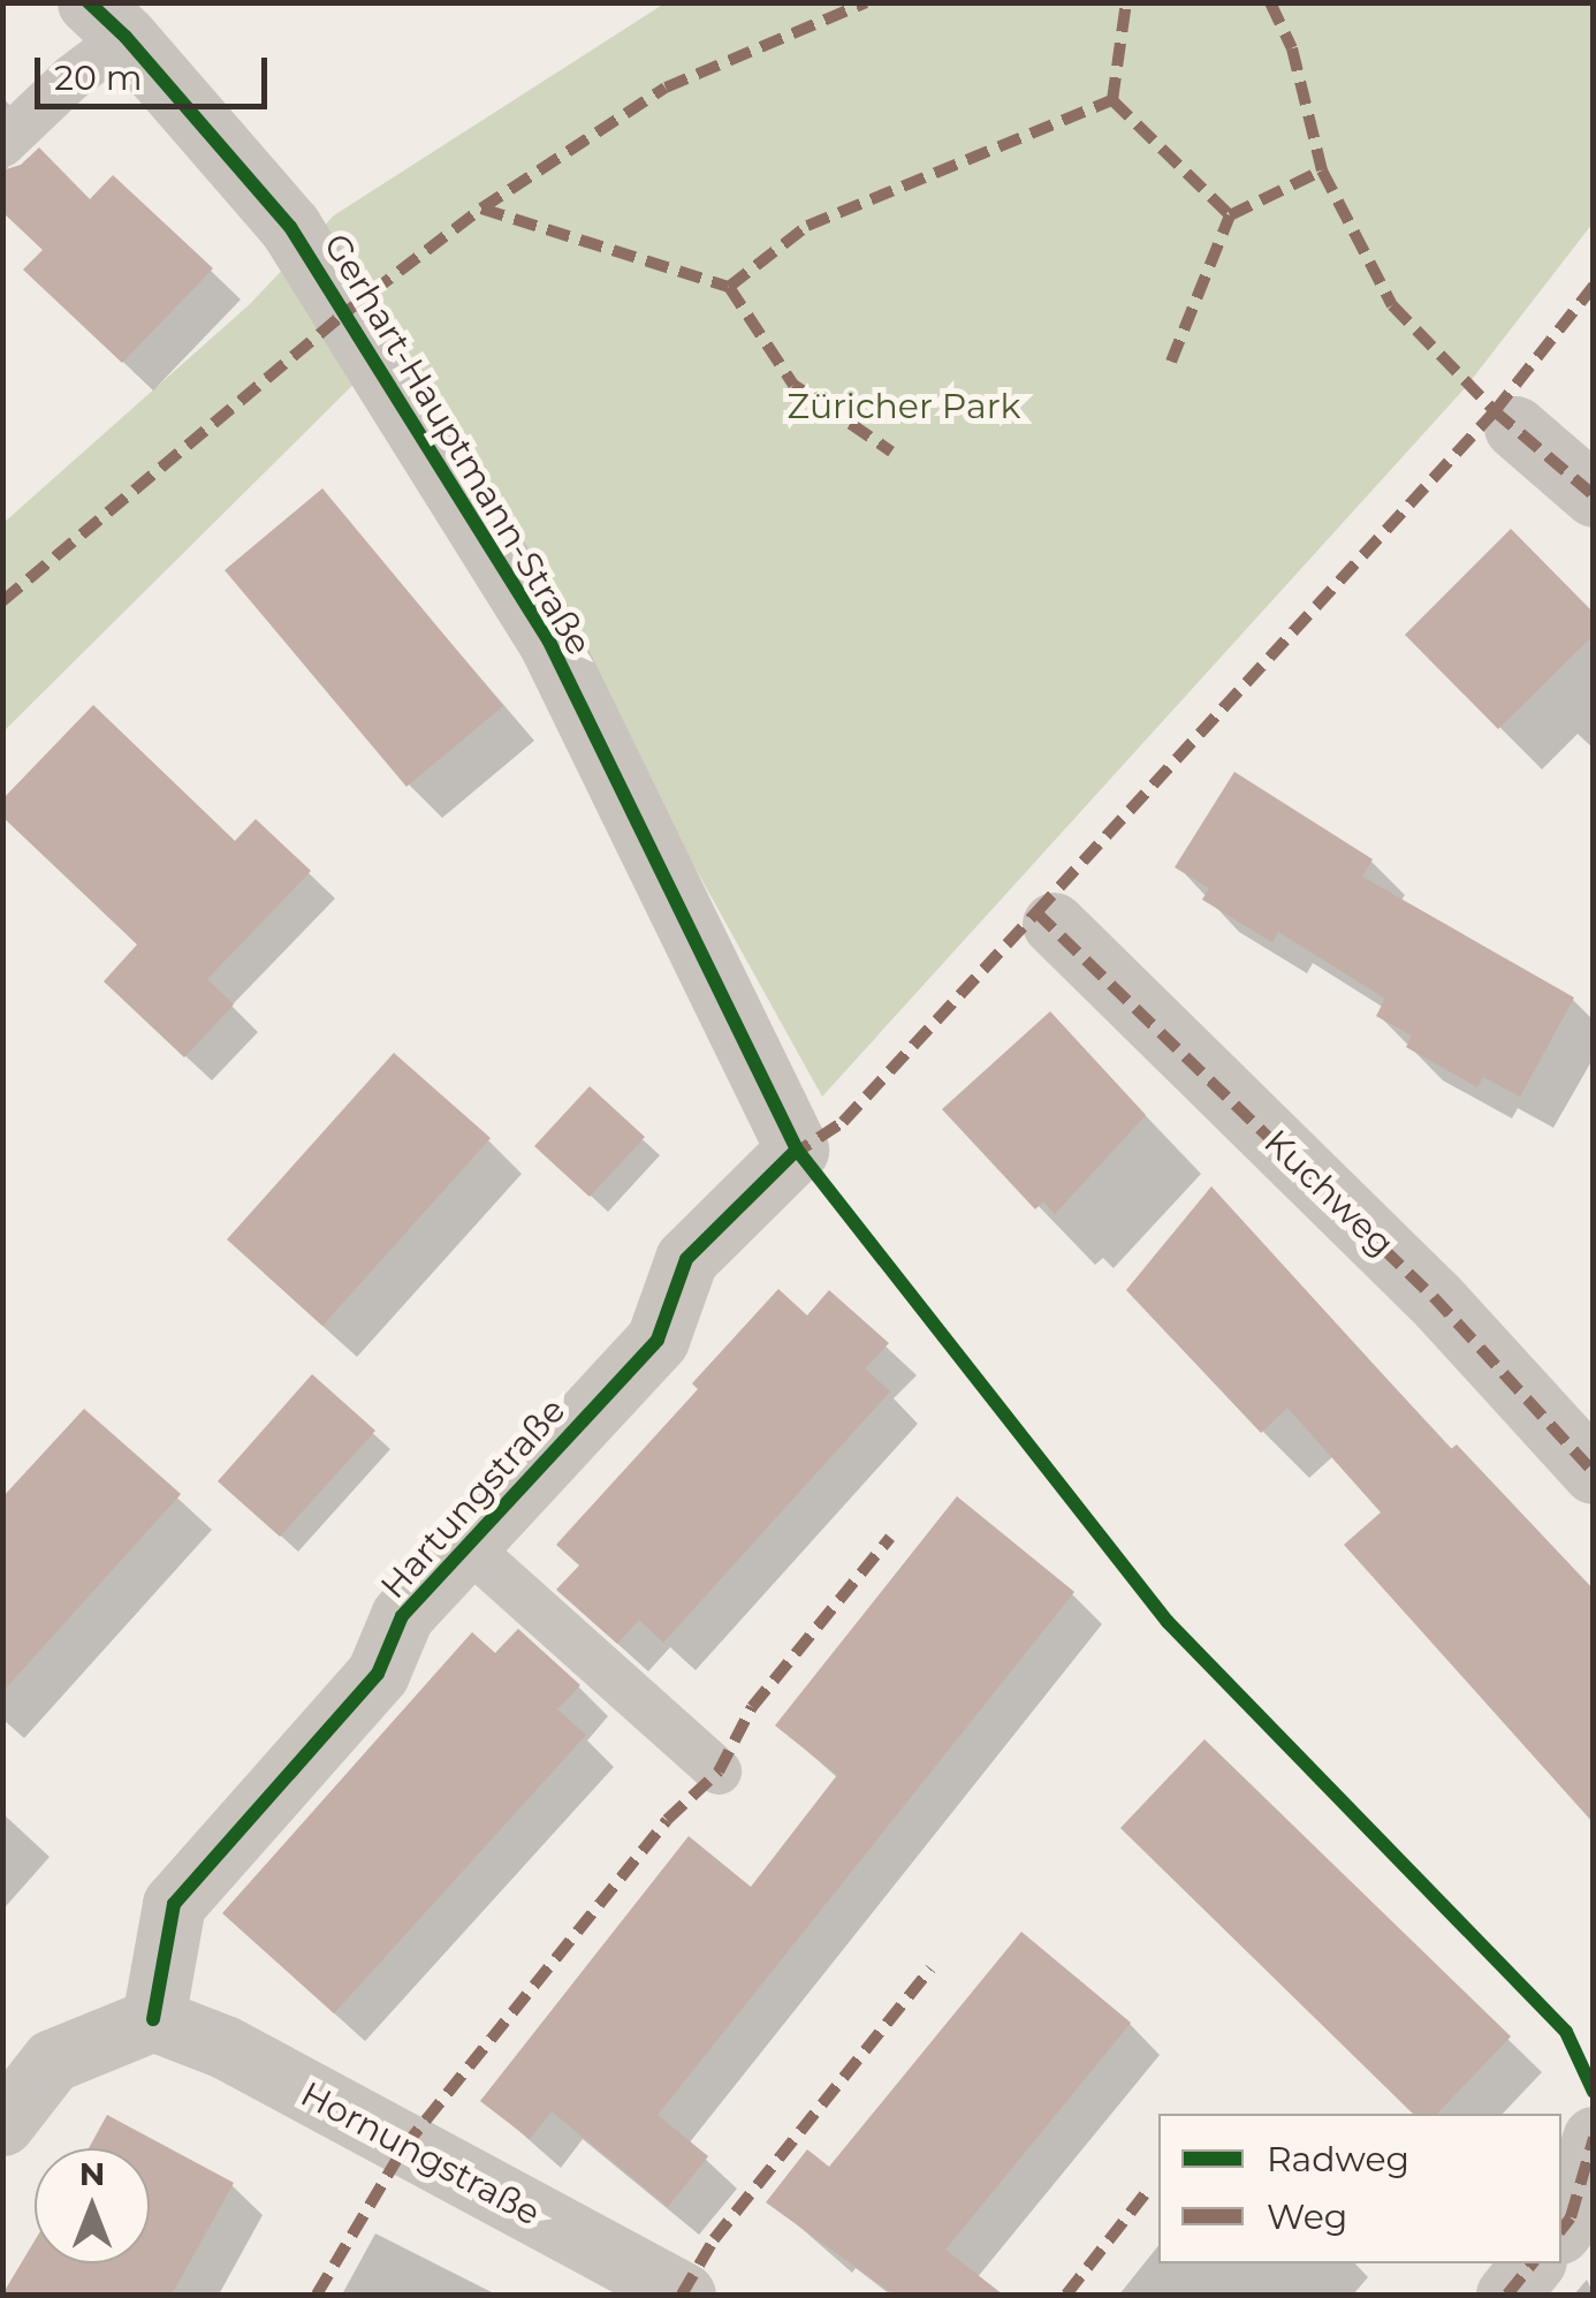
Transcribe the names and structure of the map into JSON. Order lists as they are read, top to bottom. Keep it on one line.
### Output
{"streets":{"street":["Gerhart-Hauptmann-Straße","Kuchweg","Hartungstraße","Hornungstraße"]},"crossings":[["Gerhart-Hauptmann-Straße","Hartungstraße"],["Hartungstraße","Hornungstraße"]],"parks":["Züricher Park"],"legend":["Radweg","Weg"],"scale_bar":"20 m","north":"top"}
